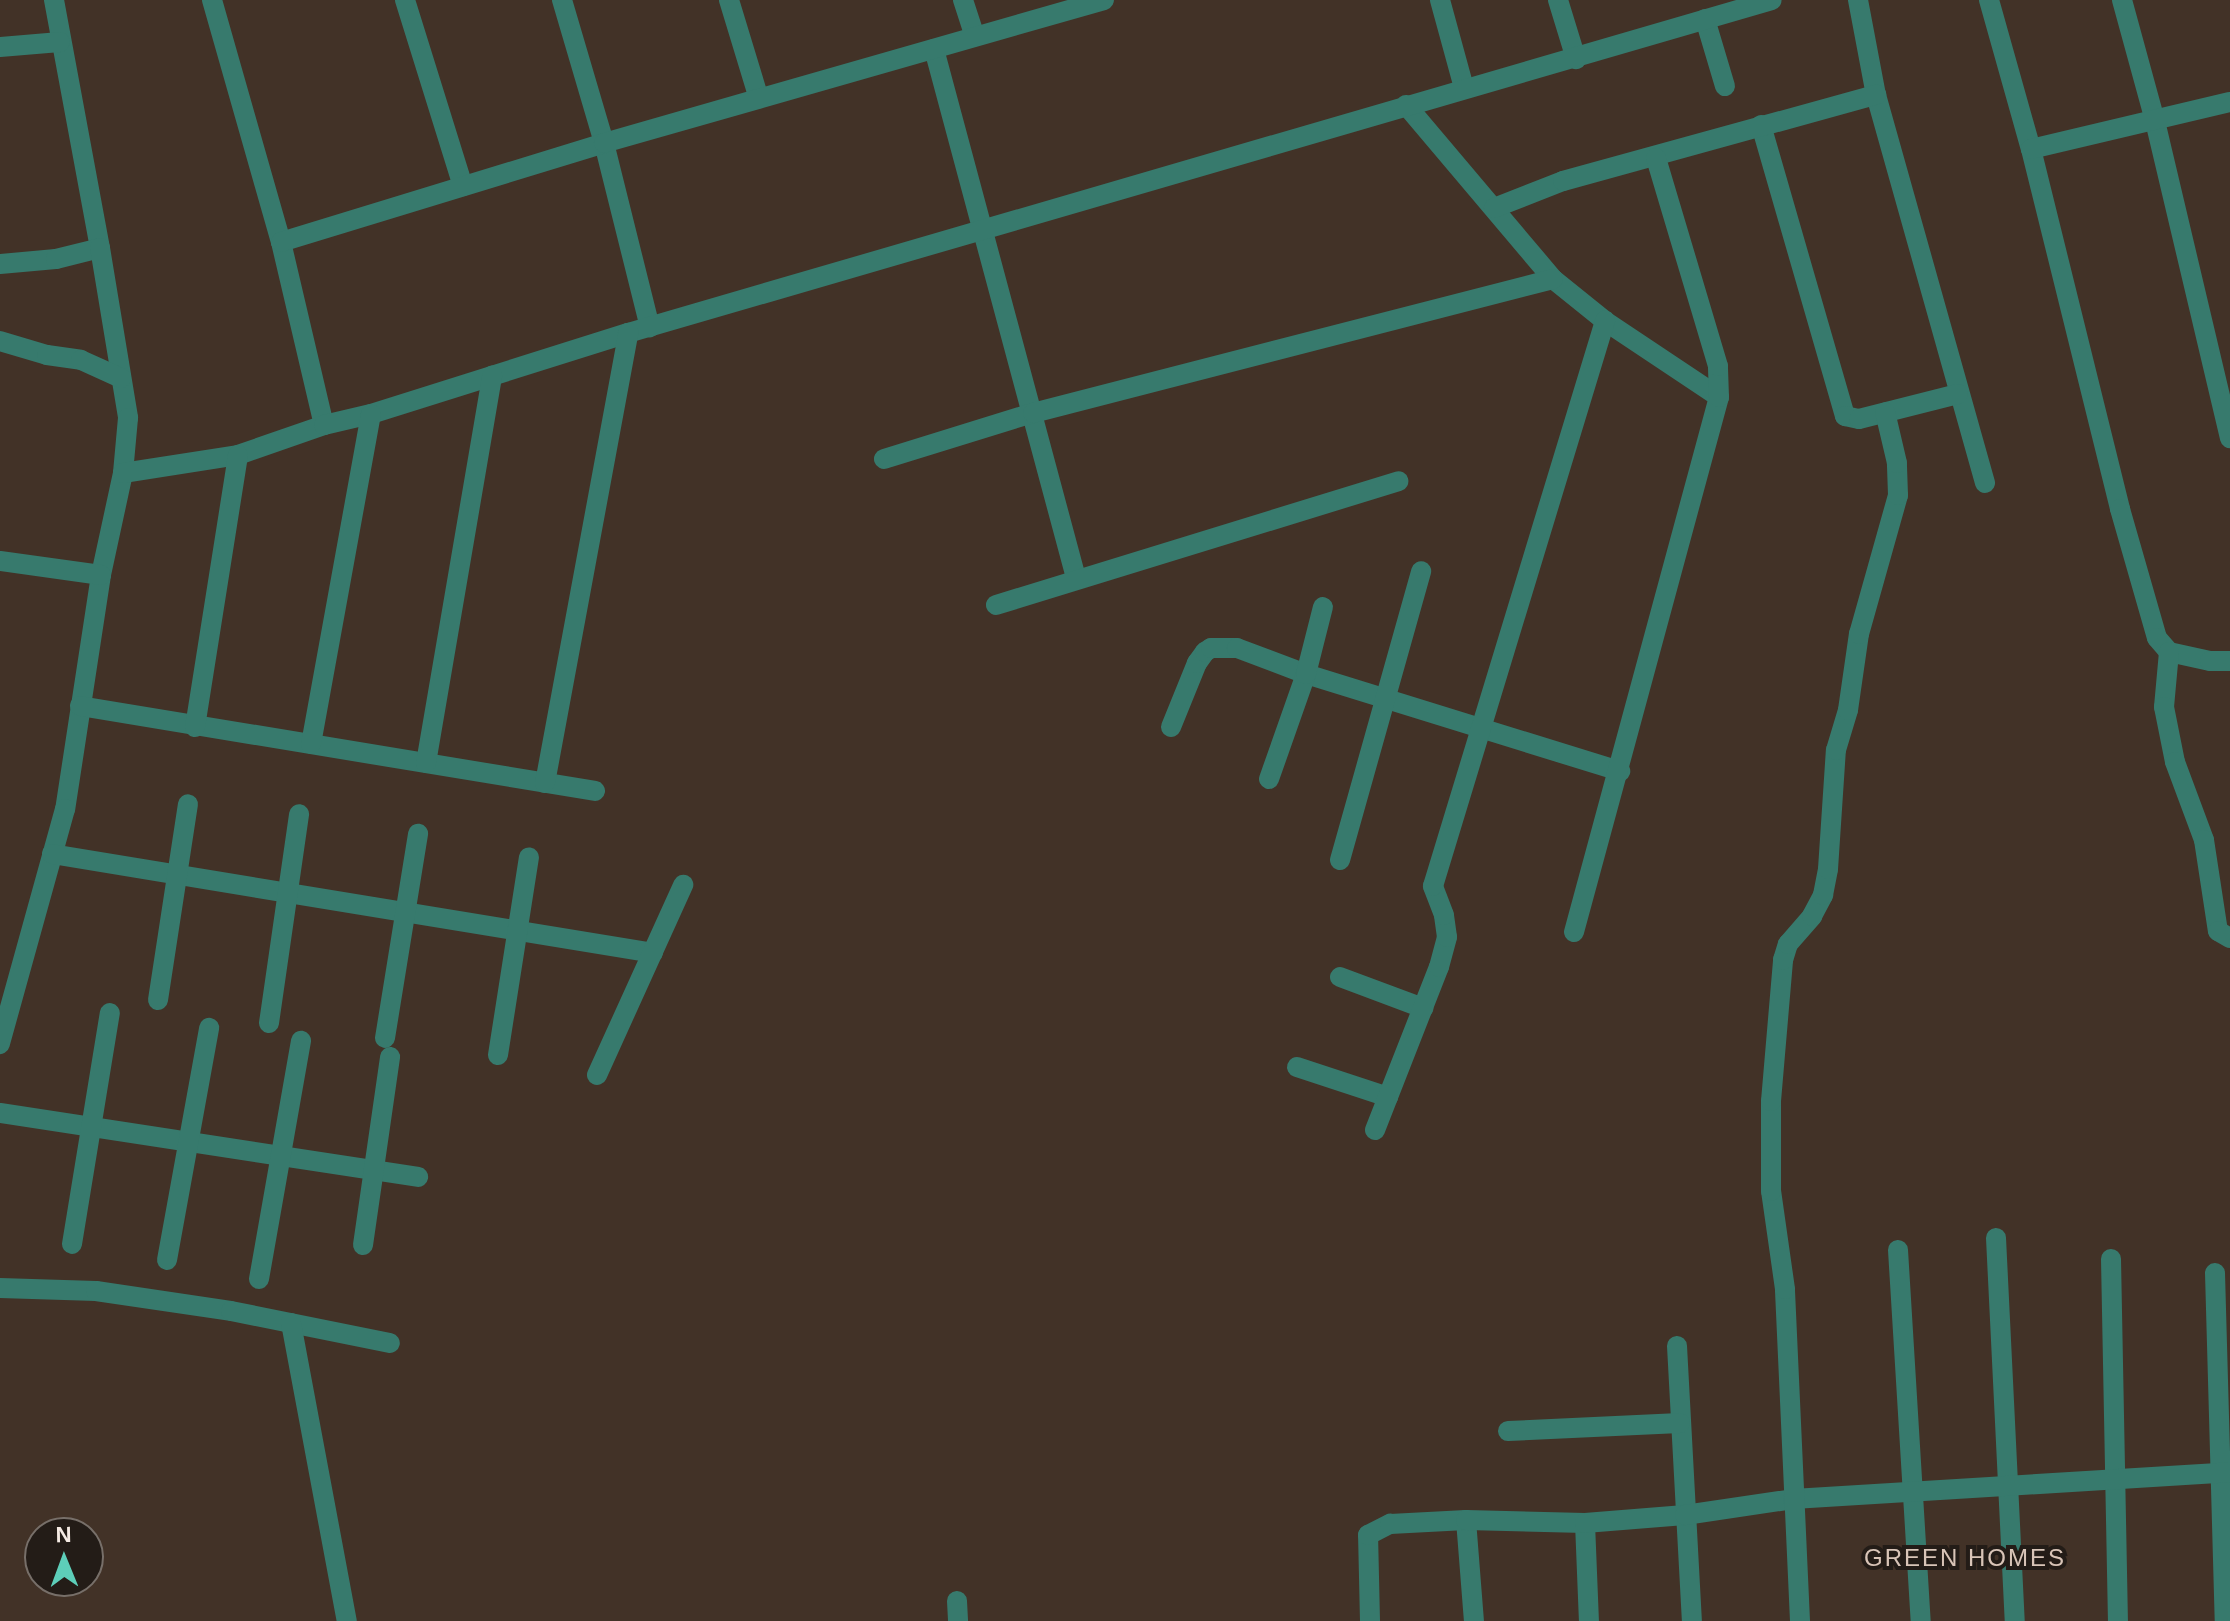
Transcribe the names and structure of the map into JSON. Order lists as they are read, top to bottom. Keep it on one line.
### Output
{"districts":["GREEN HOMES"],"north":"top"}
